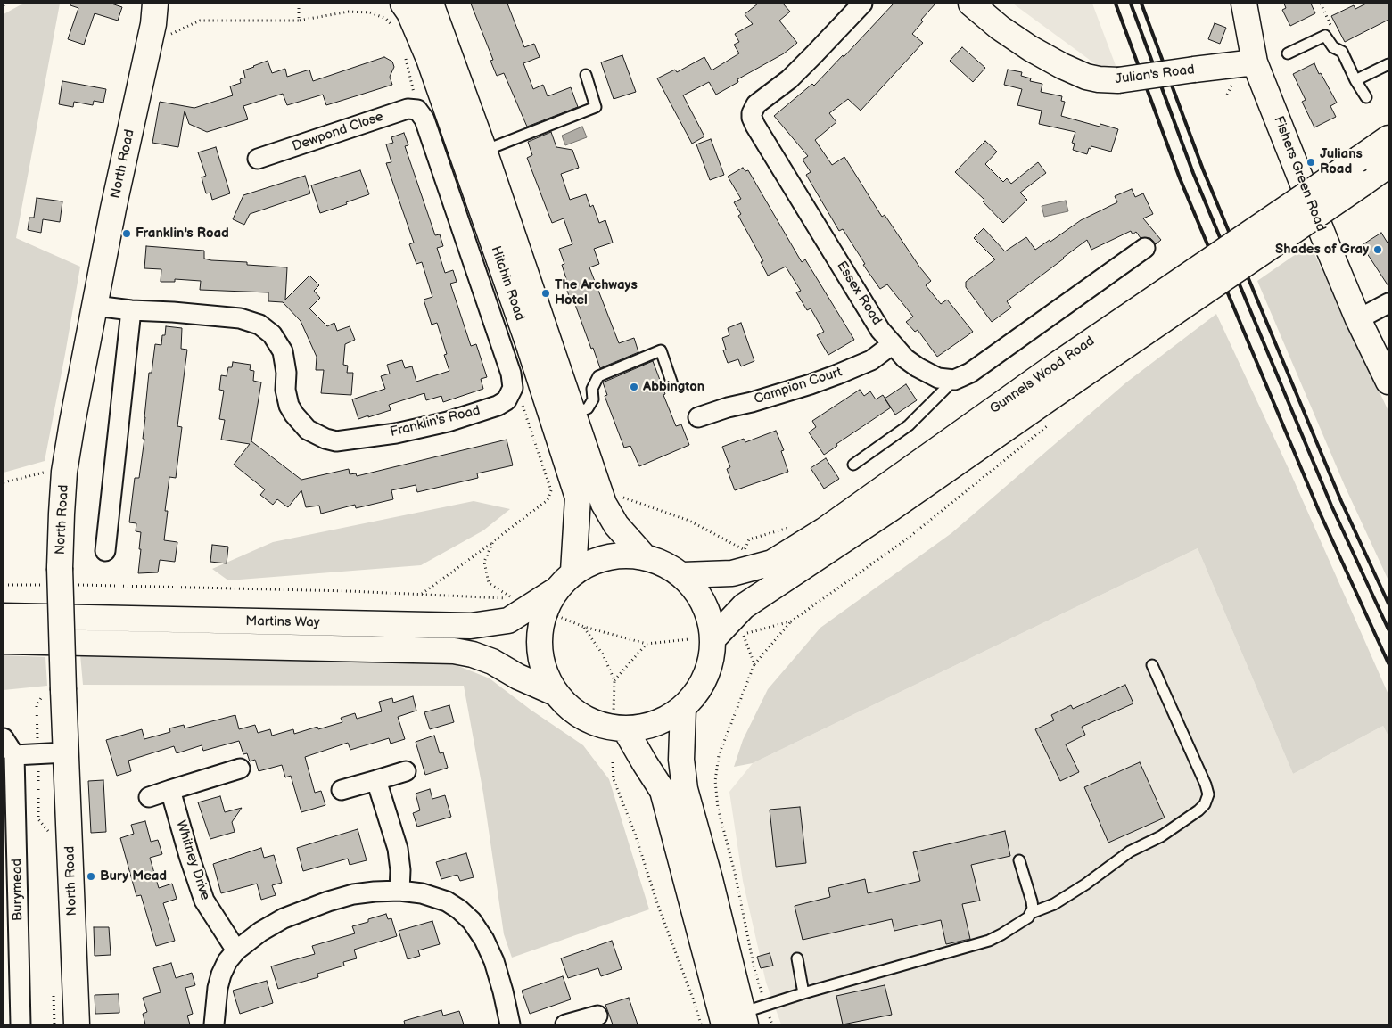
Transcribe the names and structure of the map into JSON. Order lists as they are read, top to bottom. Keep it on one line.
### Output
{"streets":{"main road":["Julian's Road","North Road","Fishers Green Road","Hitchin Road","Gunnels Wood Road","Martins Way"],"street":["Dewpond Close","Essex Road","Campion Court","Franklin's Road","Whitney Drive","Burymead"]},"crossings":[["Julian's Road","Fishers Green Road"],["North Road","Franklin's Road"],["Essex Road","Campion Court"]],"places":["Julians Road","Franklin's Road","Shades of Gray","The Archways Hotel","Abbington","Bury Mead"]}
